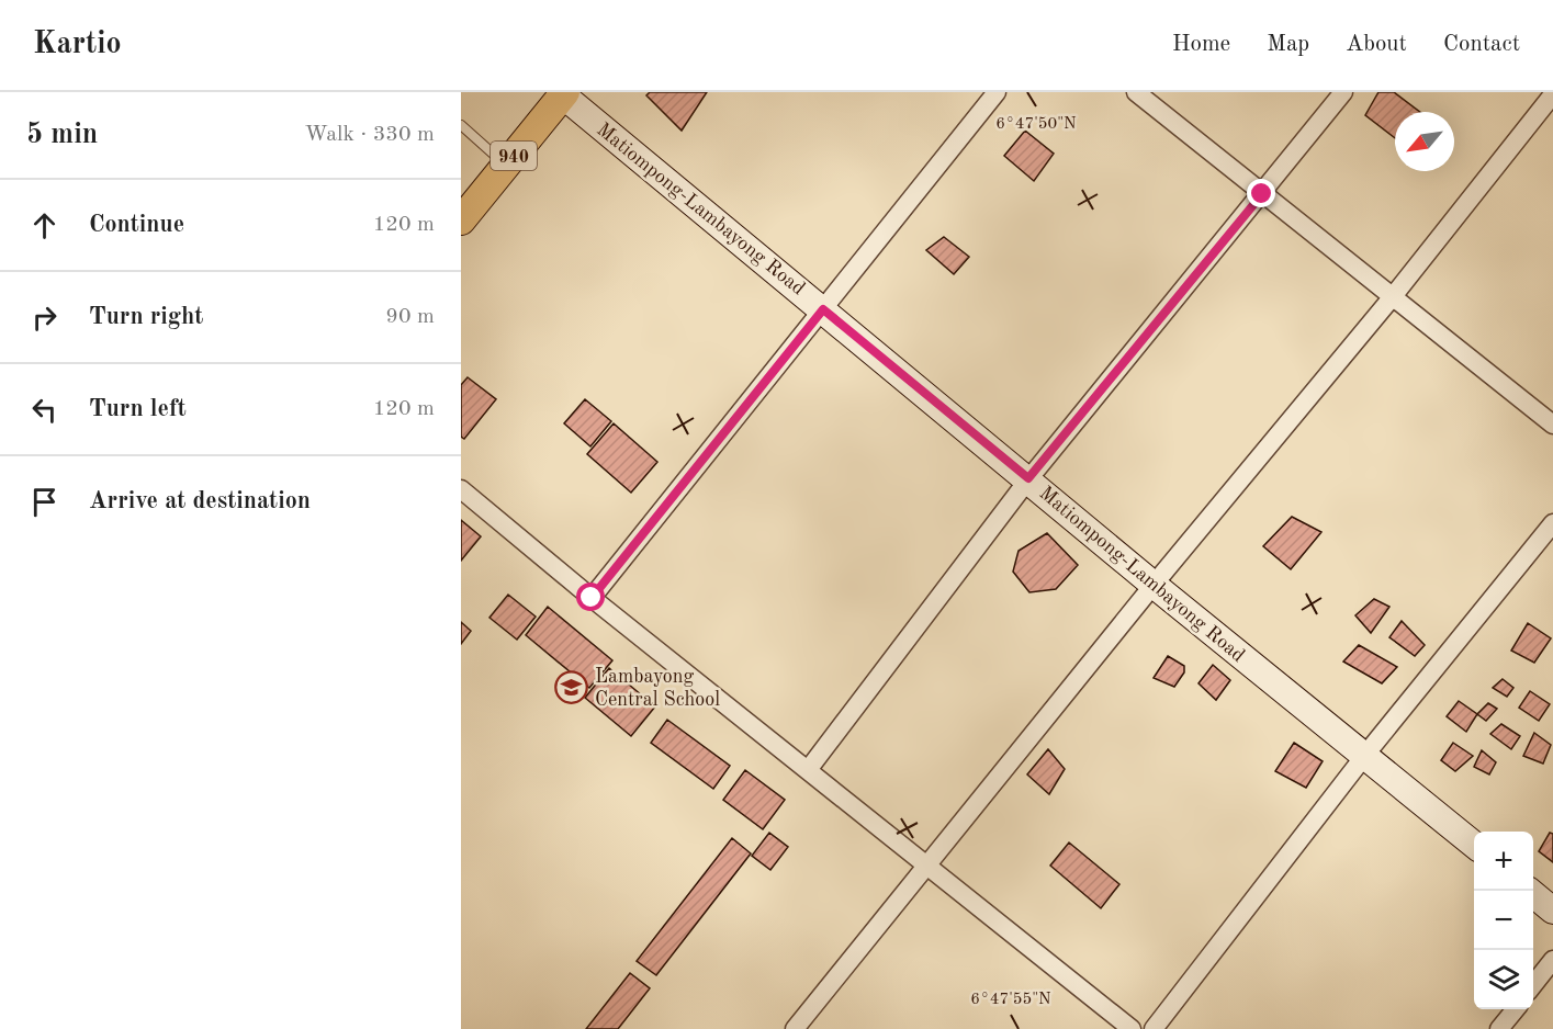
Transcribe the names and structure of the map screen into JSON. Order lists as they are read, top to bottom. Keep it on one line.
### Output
{"streets":{"main road":["940","Matiompong-Lambayong Road"]},"crossings":[["940","Matiompong-Lambayong Road"]],"places":{"school or university":["Lambayong Central School"]},"north":"bottom left","page":{"header":"Kartio","nav":["Home","Map","About","Contact"],"heading":["5 min","Walk · 330 m"],"list":[["Continue","120 m"],["Turn right","90 m"],["Turn left","120 m"],"Arrive at destination"],"map_buttons":["+","−"]},"coordinates":["6°47'50\"N","6°47'55\"N"]}
